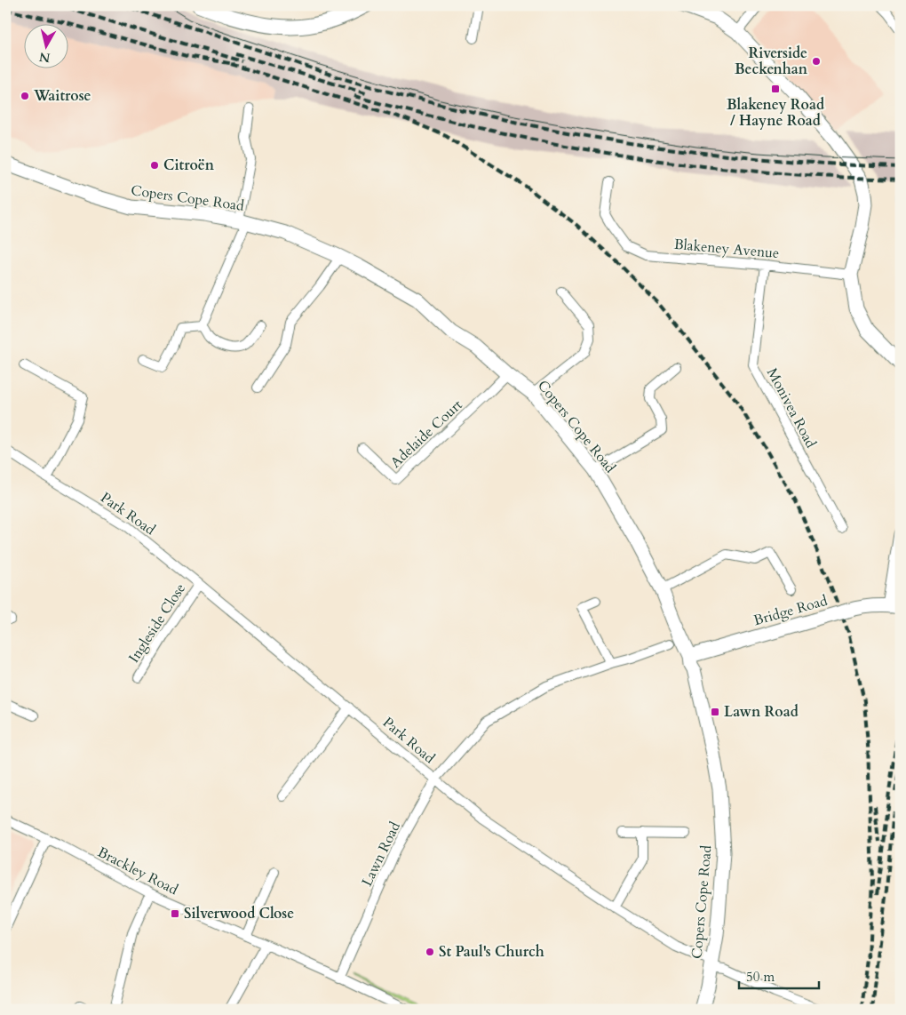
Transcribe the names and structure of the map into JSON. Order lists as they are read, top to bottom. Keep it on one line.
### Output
{"streets":{"street":["Copers Cope Road","Blakeney Avenue","Monivea Road","Adelaide Court","Park Road","Bridge Road","Ingleside Close","Lawn Road","Brackley Road"]},"crossings":[["Copers Cope Road","Adelaide Court"],["Copers Cope Road","Park Road"],["Copers Cope Road","Bridge Road"],["Blakeney Avenue","Monivea Road"],["Park Road","Ingleside Close"],["Park Road","Lawn Road"],["Lawn Road","Brackley Road"]],"places":{"other":["Riverside Beckenhan","Waitrose","Citroën","St Paul's Church"],"transit":["Blakeney Road / Hayne Road","Lawn Road","Silverwood Close"]},"scale_bar":"50 m","north":"bottom"}
